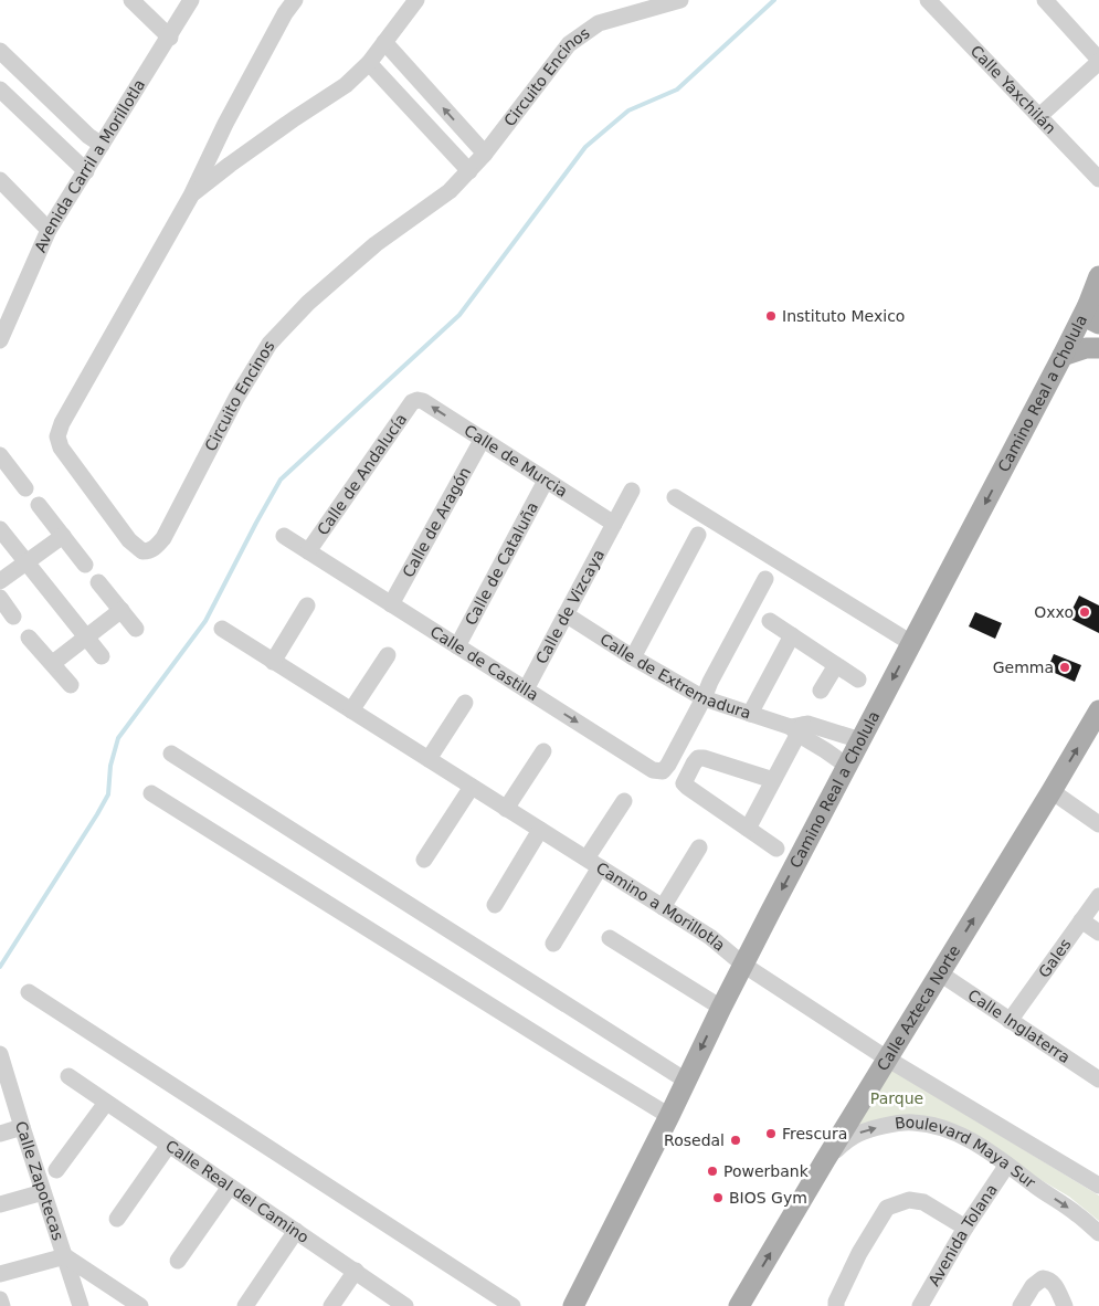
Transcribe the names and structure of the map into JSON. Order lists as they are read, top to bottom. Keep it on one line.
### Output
{"streets":{"main road":["Camino Real a Cholula","Calle Azteca Norte"],"street":["Circuito Encinos","Calle Yaxchilán","Avenida Carril a Morillotla","Calle de Murcia","Calle de Andalucía","Calle de Aragón","Calle de Cataluña","Calle de Vizcaya","Calle de Castilla","Calle de Extremadura","Camino a Morillotla","Gales","Calle Inglaterra","Boulevard Maya Sur","Calle Zapotecas","Calle Real del Camino","Avenida Tolana"]},"crossings":[["Camino Real a Cholula","Calle de Extremadura"],["Camino Real a Cholula","Camino a Morillotla"],["Calle de Murcia","Calle de Andalucía"],["Calle de Murcia","Calle de Aragón"],["Calle de Murcia","Calle de Cataluña"],["Calle de Murcia","Calle de Vizcaya"],["Calle de Andalucía","Calle de Castilla"],["Calle de Aragón","Calle de Castilla"],["Calle de Cataluña","Calle de Castilla"],["Calle de Vizcaya","Calle de Castilla"],["Calle de Vizcaya","Calle de Extremadura"],["Calle de Castilla","Calle de Extremadura"],["Camino a Morillotla","Calle Azteca Norte"],["Gales","Calle Inglaterra"],["Calle Azteca Norte","Calle Inglaterra"],["Calle Azteca Norte","Boulevard Maya Sur"],["Boulevard Maya Sur","Avenida Tolana"]],"one_way":["Camino Real a Cholula","Calle Azteca Norte","Boulevard Maya Sur"],"parks":["Parque"],"places":["Instituto Mexico","Oxxo","Gemma","Frescura","Rosedal","Powerbank","BIOS Gym"]}
